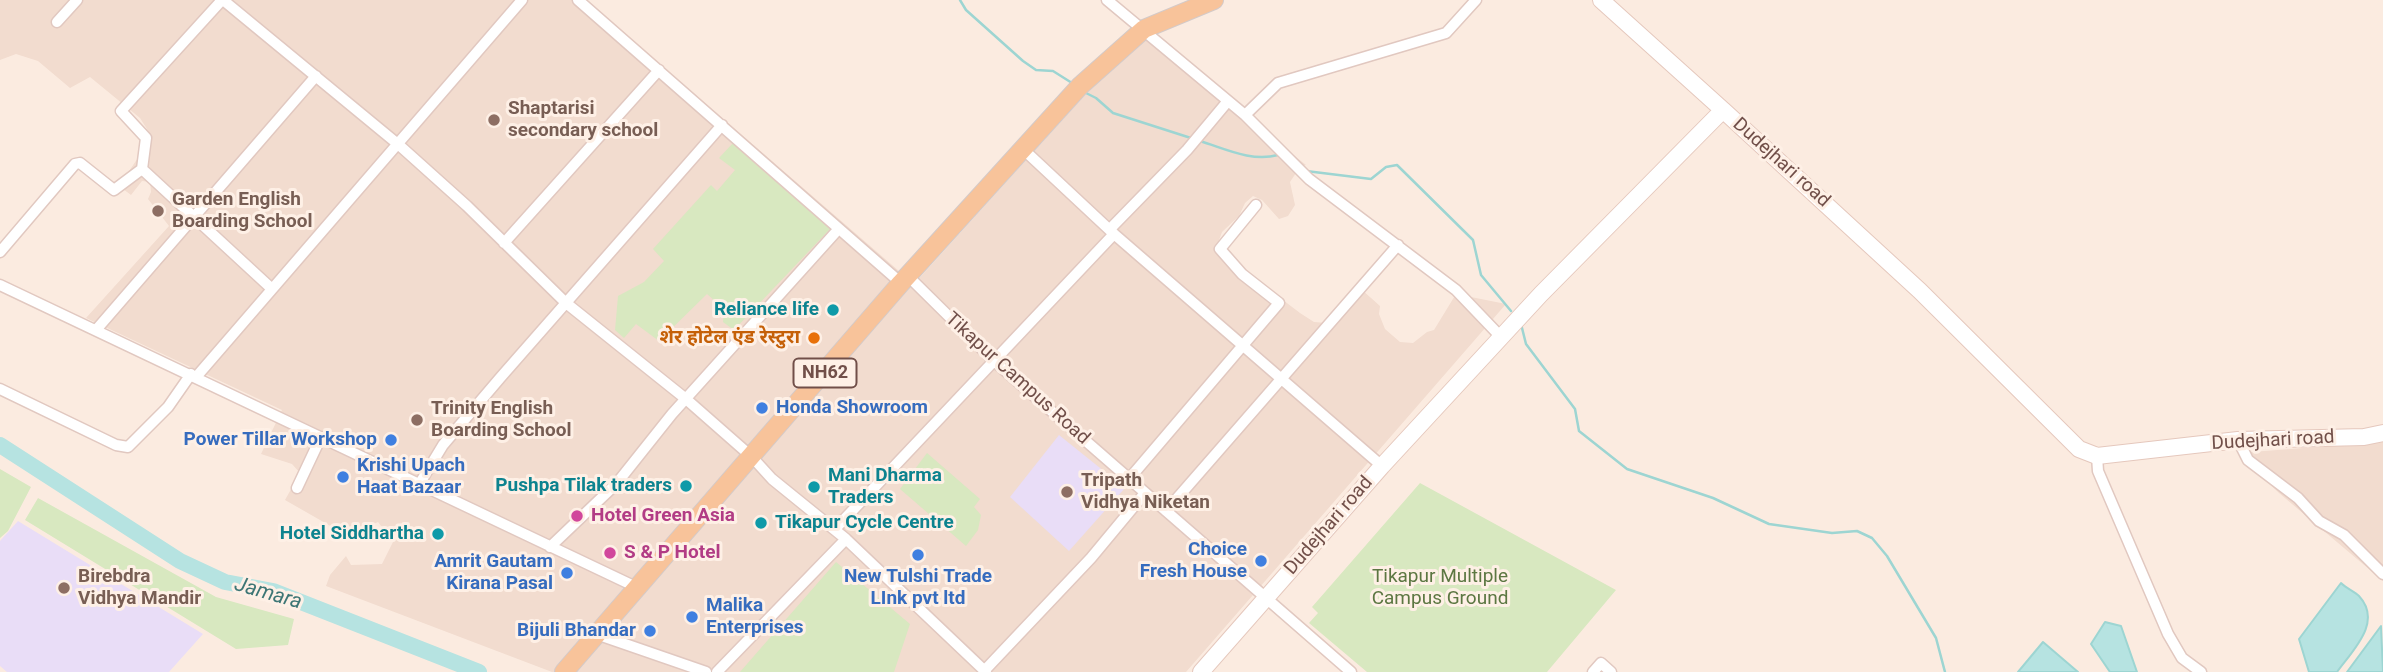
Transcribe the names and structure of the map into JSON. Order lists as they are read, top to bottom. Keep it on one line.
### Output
{"streets":{"main road":["NH62"],"street":["Dudejhari road","Tikapur Campus Road"]},"crossings":[["Dudejhari road","Tikapur Campus Road"],["NH62","Tikapur Campus Road"]],"water":["Jamara"],"parks":["Tikapur Multiple Campus Ground"],"places":["Shaptarisi secondary school","Garden English Boarding School","Reliance life","शेर होटेल एंड रेस्टुरा","Honda Showroom","Trinity English Boarding School","Power Tillar Workshop","Krishi Upach Haat Bazaar","Pushpa Tilak traders","Mani Dharma Traders","Tripath Vidhya Niketan","Hotel Green Asia","Tikapur Cycle Centre","Hotel Siddhartha","S & P Hotel","New Tulshi Trade LInk pvt ltd","Choice Fresh House","Amrit Gautam Kirana Pasal","Birebdra Vidhya Mandir","Malika Enterprises","Bijuli Bhandar"]}
